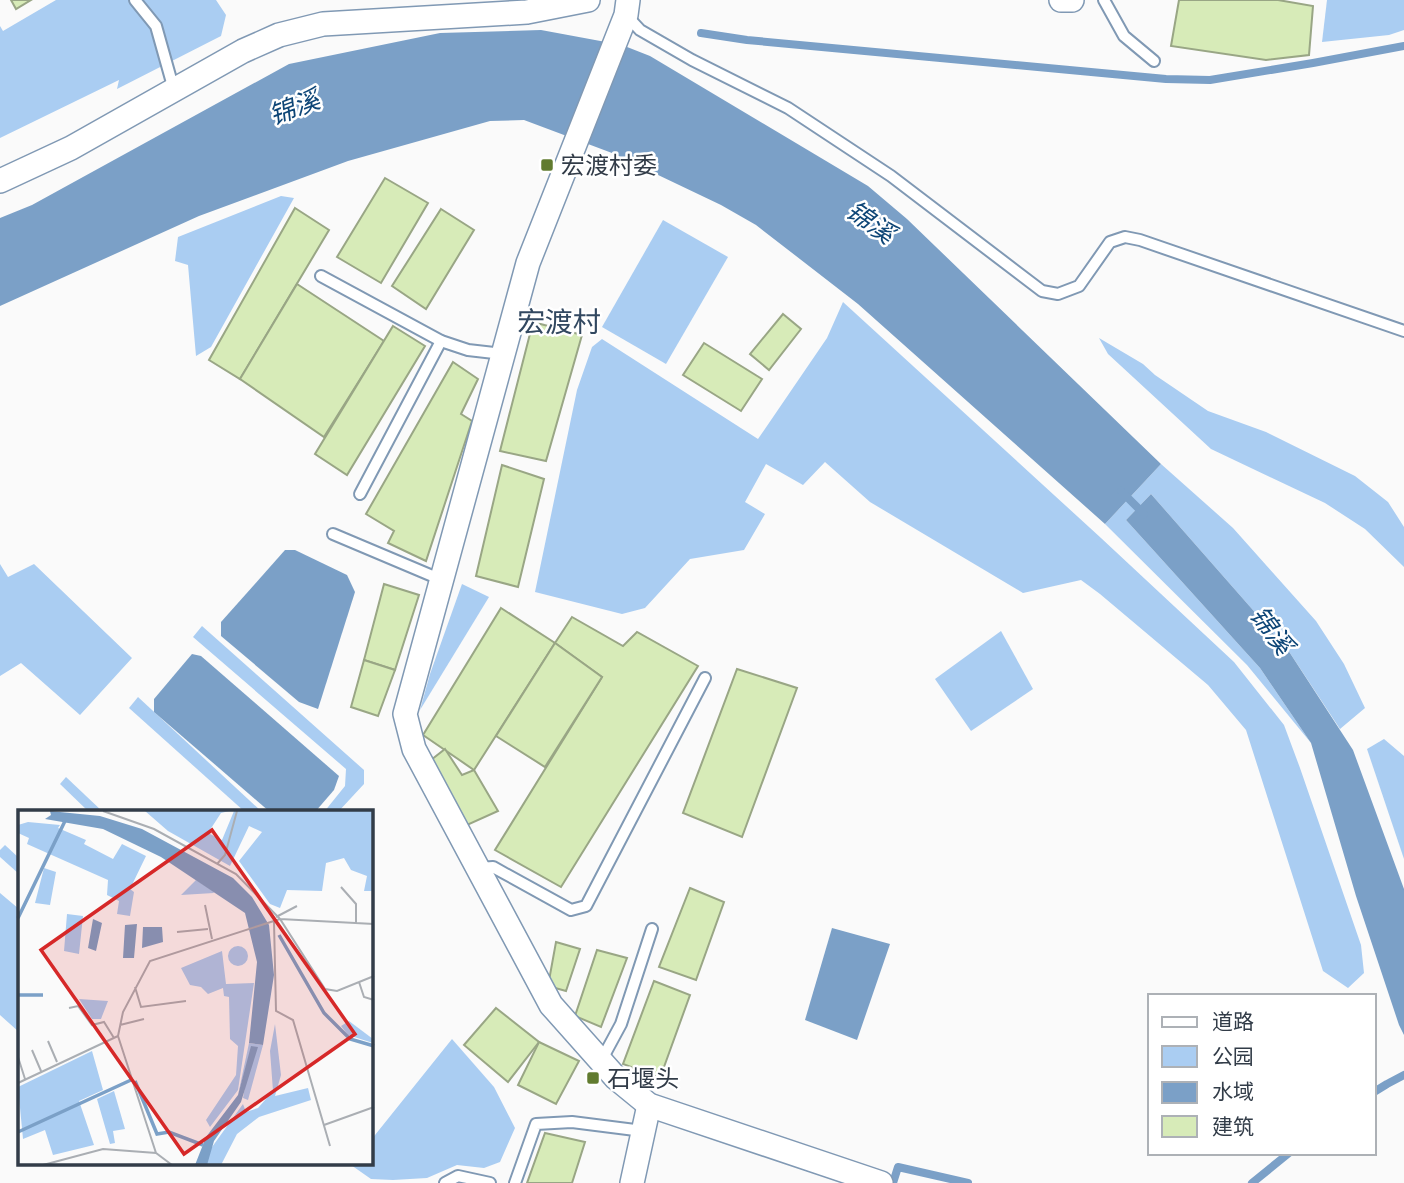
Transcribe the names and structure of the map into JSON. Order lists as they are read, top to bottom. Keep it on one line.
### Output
{"districts":["宏渡村"],"water":["锦溪"],"places":{"transit":["宏渡村委","石堰头"]},"legend":["道路","公园","水域","建筑"]}
